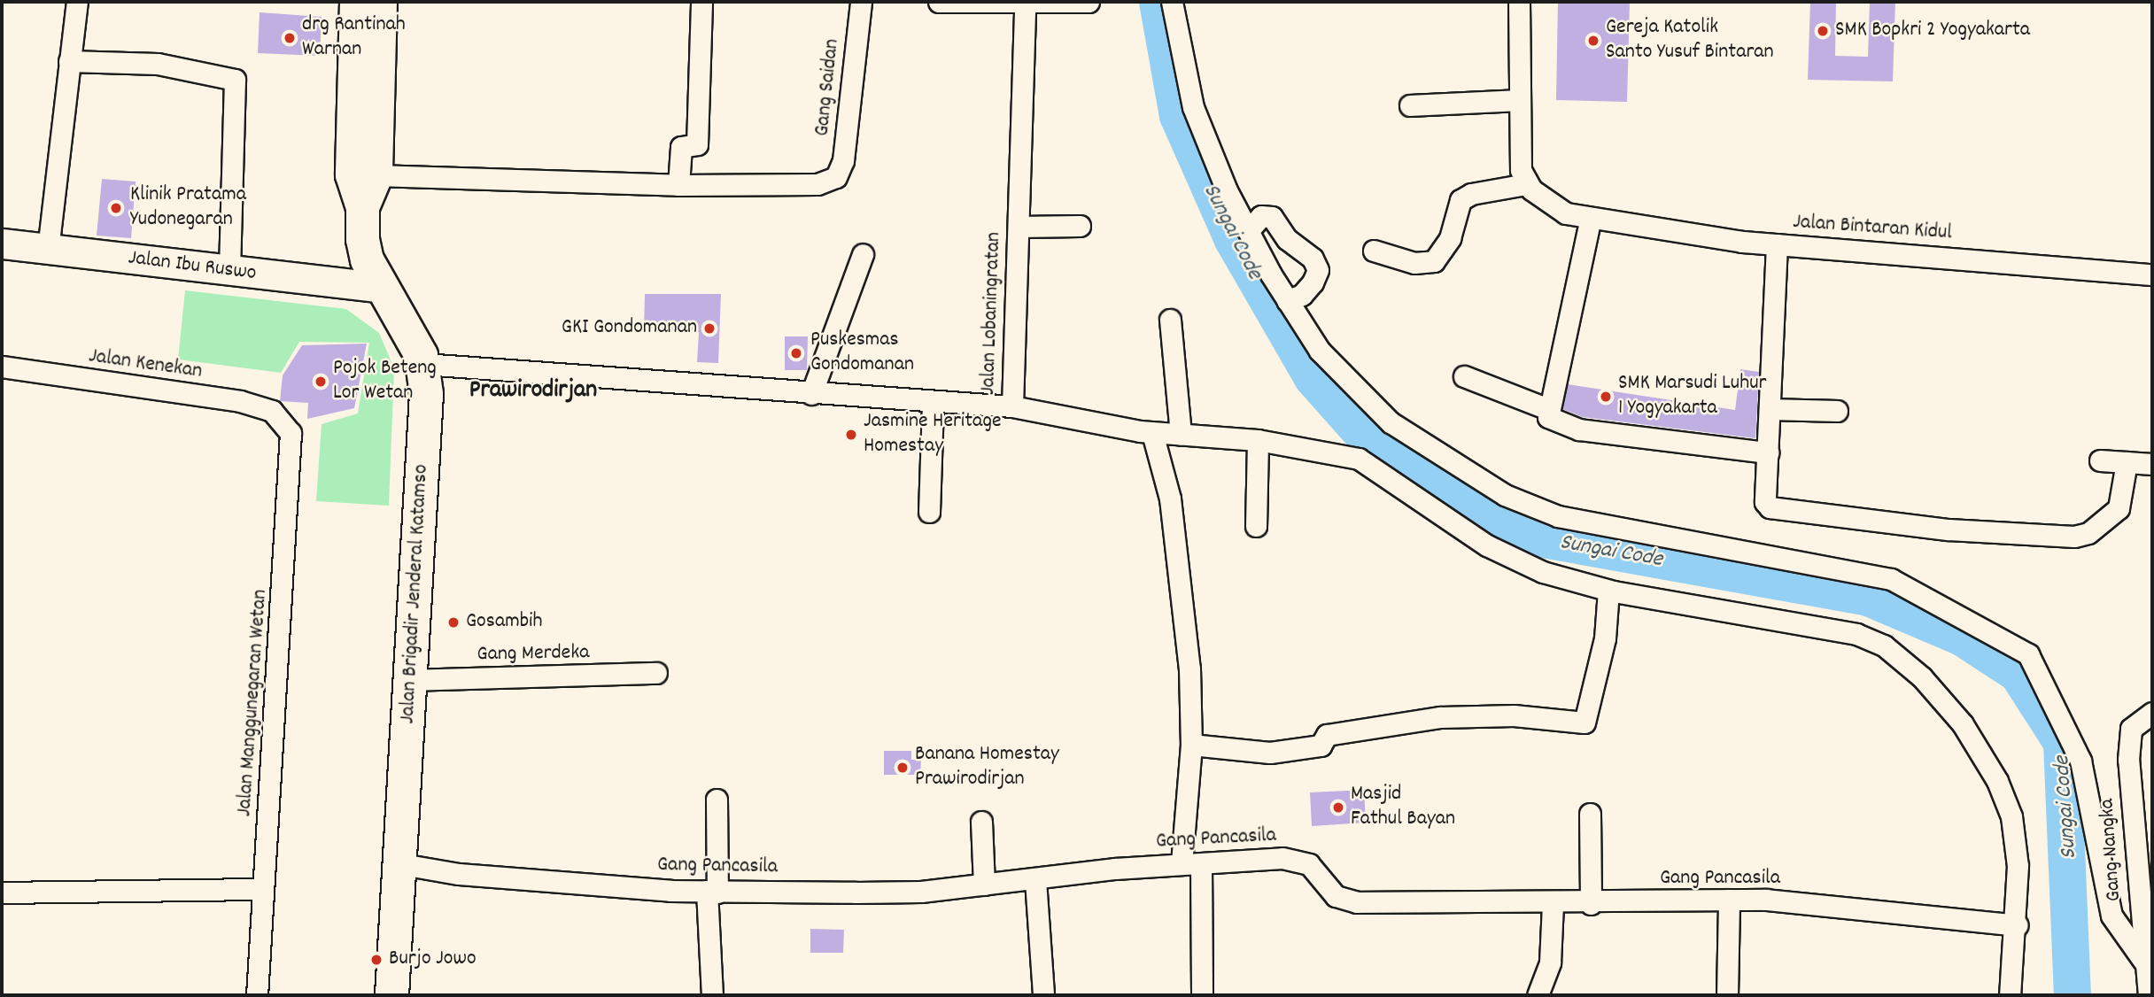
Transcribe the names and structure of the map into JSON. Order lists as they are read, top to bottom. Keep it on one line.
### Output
{"streets":{"main road":["Jalan Brigadir Jenderal Katamso"],"street":["Gang Saidan","Jalan Bintaran Kidul","Jalan Ibu Ruswo","Jalan Lobaningratan","Jalan Kenekan","Gang Merdeka","Jalan Manggunegaran Wetan","Gang Pancasila","Gang Nangka"]},"crossings":[["Jalan Ibu Ruswo","Jalan Brigadir Jenderal Katamso"],["Jalan Lobaningratan","Jalan Brigadir Jenderal Katamso"],["Jalan Kenekan","Jalan Manggunegaran Wetan"],["Jalan Brigadir Jenderal Katamso","Gang Merdeka"],["Jalan Brigadir Jenderal Katamso","Gang Pancasila"]],"districts":["Prawirodirjan"],"water":["Sungai Code"],"places":["SMK Bopkri 2 Yogyakarta","drg Rantinah Warnan","Gereja Katolik Santo Yusuf Bintaran","Klinik Pratama Yudonegaran","GKI Gondomanan","Puskesmas Gondomanan","Pojok Beteng Lor Wetan","SMK Marsudi Luhur 1 Yogyakarta","Jasmine Heritage Homestay","Gosambih","Banana Homestay Prawirodirjan","Masjid Fathul Bayan","Burjo Jowo"]}
